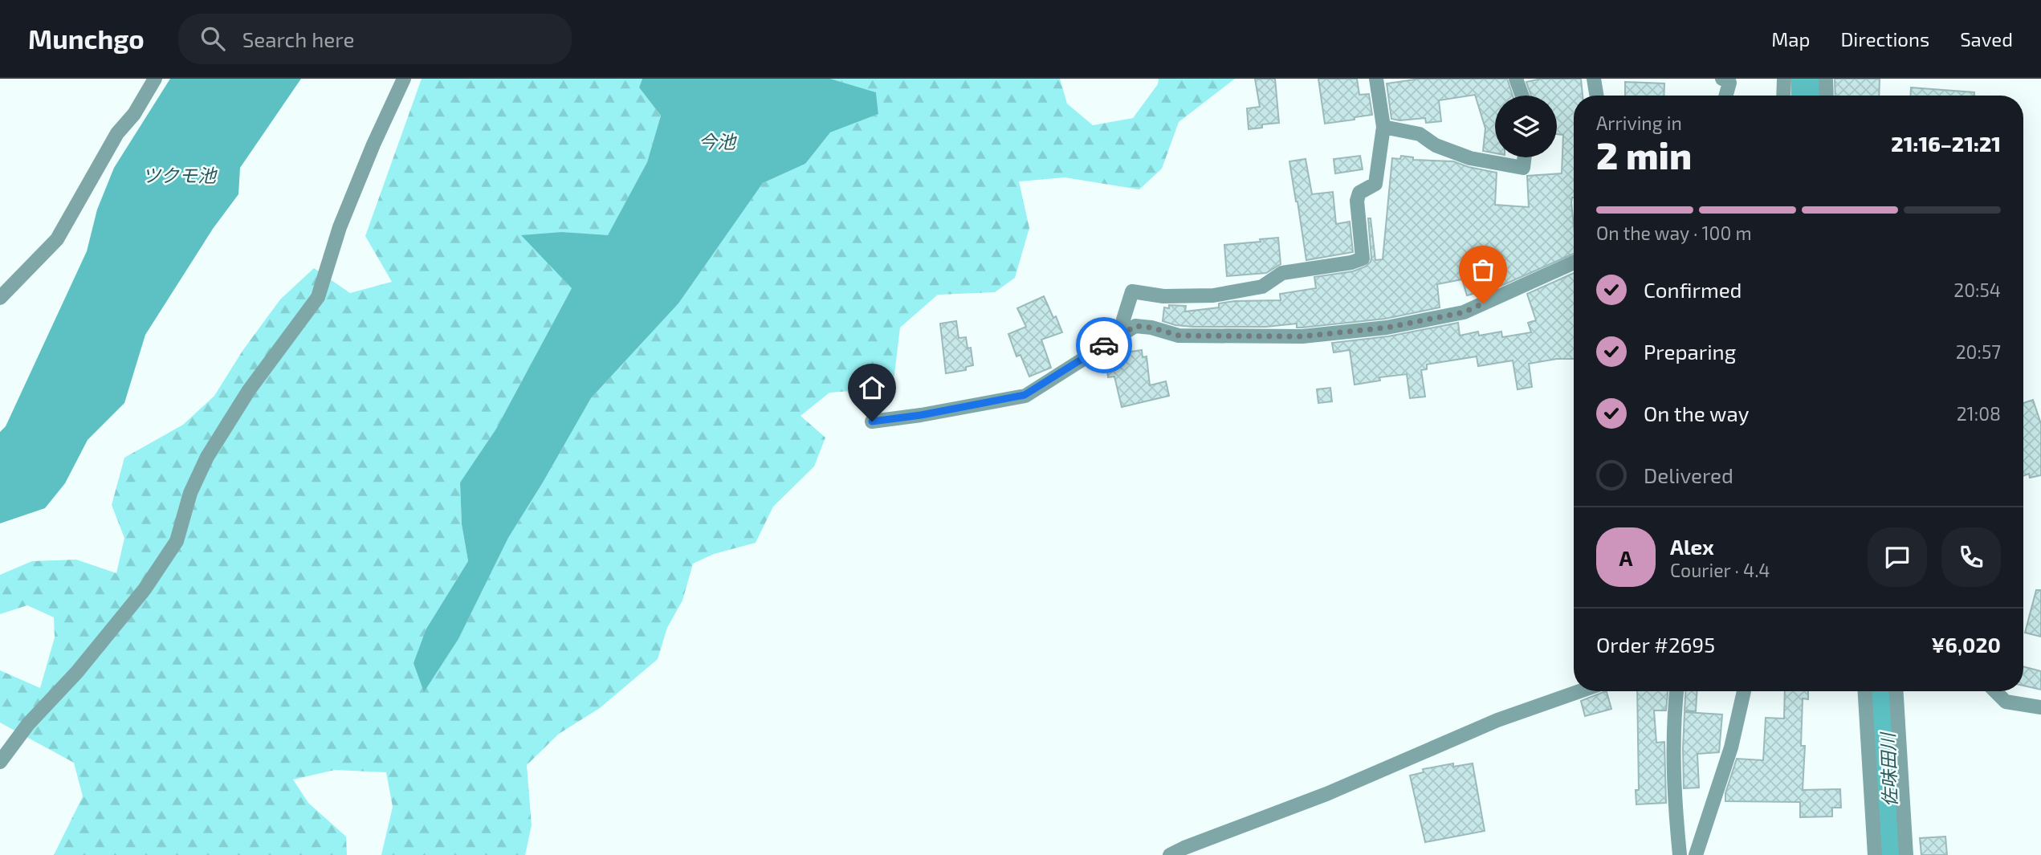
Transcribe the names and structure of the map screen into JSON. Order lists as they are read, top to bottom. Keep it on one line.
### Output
{"water":["今池","ツクモ池","佐味田川"],"page":{"header":"Munchgo","search":"Search here","nav":["Map","Directions","Saved"],"heading":["2 min","Arriving in","21:16–21:21"],"panel":["Alex","Courier · 4.4","Order #2695","¥6,020"],"bar":"On the way · 100 m","list":[["Confirmed","20:54"],["Preparing","20:57"],["On the way","21:08"],"Delivered"],"round":"A"}}
